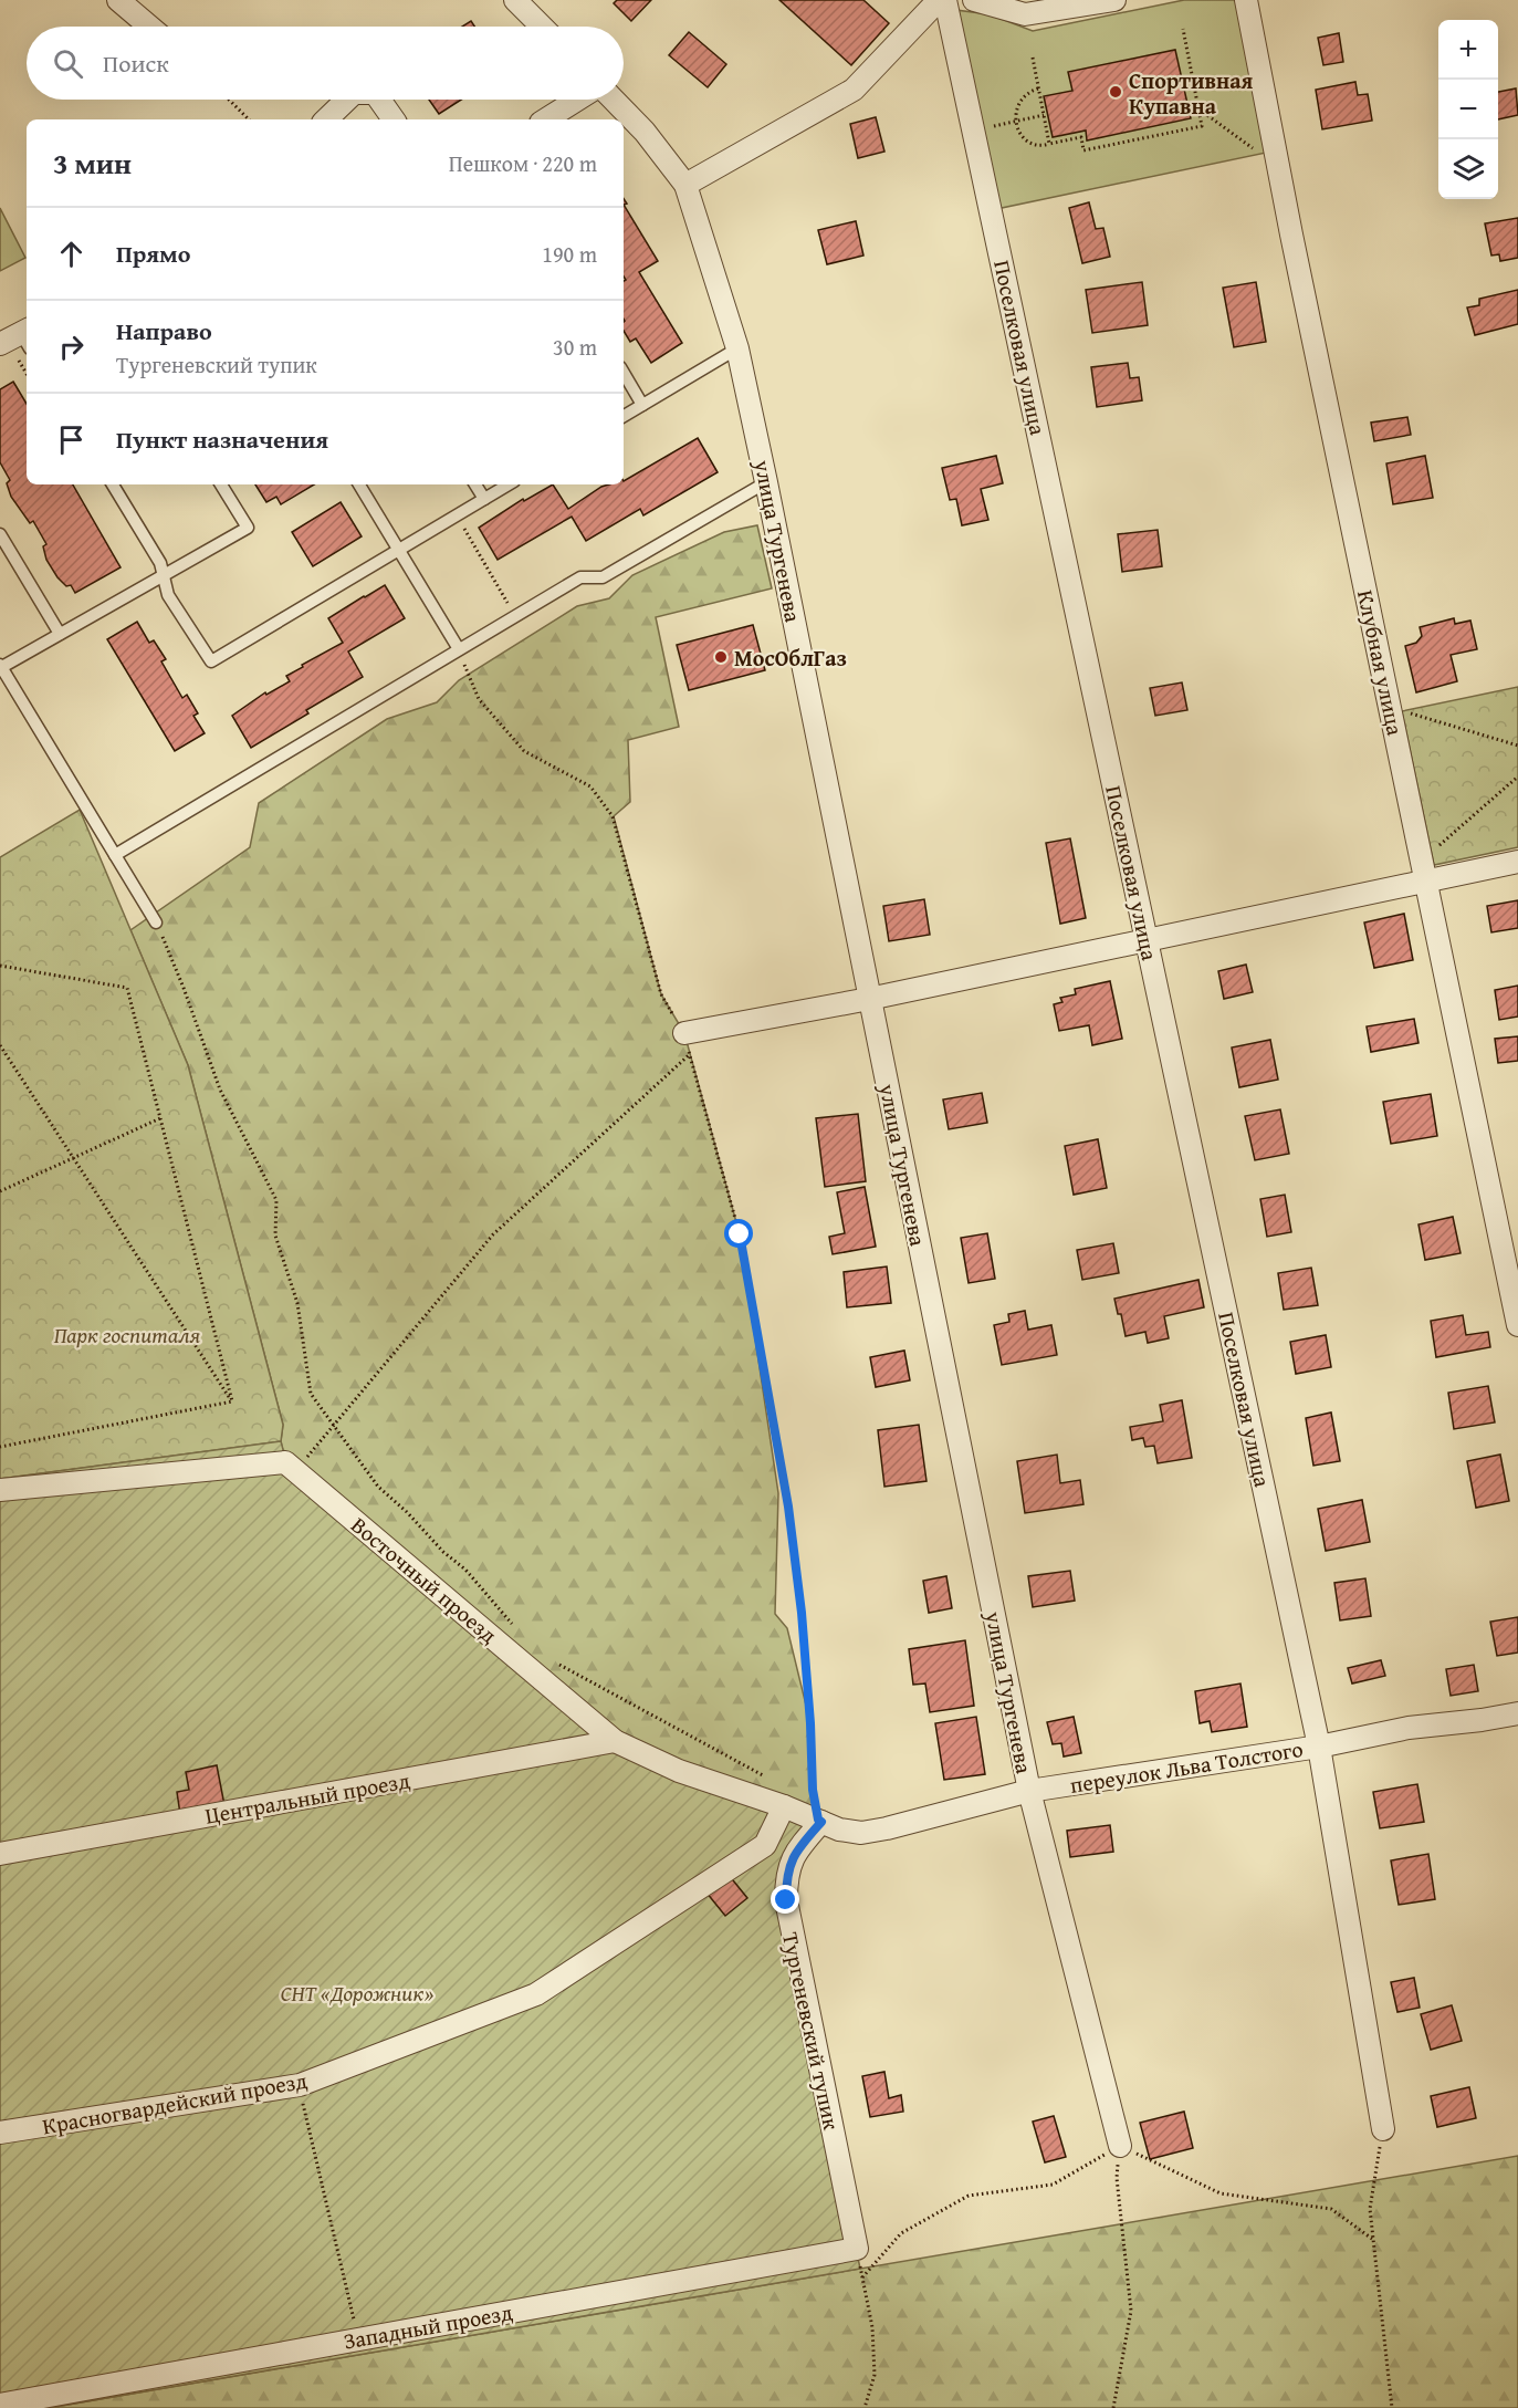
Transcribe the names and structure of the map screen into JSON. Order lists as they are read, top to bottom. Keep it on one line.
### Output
{"streets":{"street":["Поселковая улица","улица Тургенева","Клубная улица","Восточный проезд","переулок Льва Толстого","Центральный проезд","Тургеневский тупик","Красногвардейский проезд","Западный проезд"]},"crossings":[["Поселковая улица","переулок Льва Толстого"],["улица Тургенева","переулок Льва Толстого"],["Восточный проезд","переулок Льва Толстого"],["Восточный проезд","Центральный проезд"],["Восточный проезд","Тургеневский тупик"],["Восточный проезд","Красногвардейский проезд"],["переулок Льва Толстого","Тургеневский тупик"],["Тургеневский тупик","Западный проезд"]],"parks":["Парк госпиталя","СНТ «Дорожник»"],"places":["Спортивная Купавна","МосОблГаз"],"page":{"map_buttons":["+","−"],"search":"Поиск","heading":["3 мин","Пешком · 220 m"],"list":[["Прямо","190 m"],["Направо","Тургеневский тупик","30 m"],"Пункт назначения"]}}
